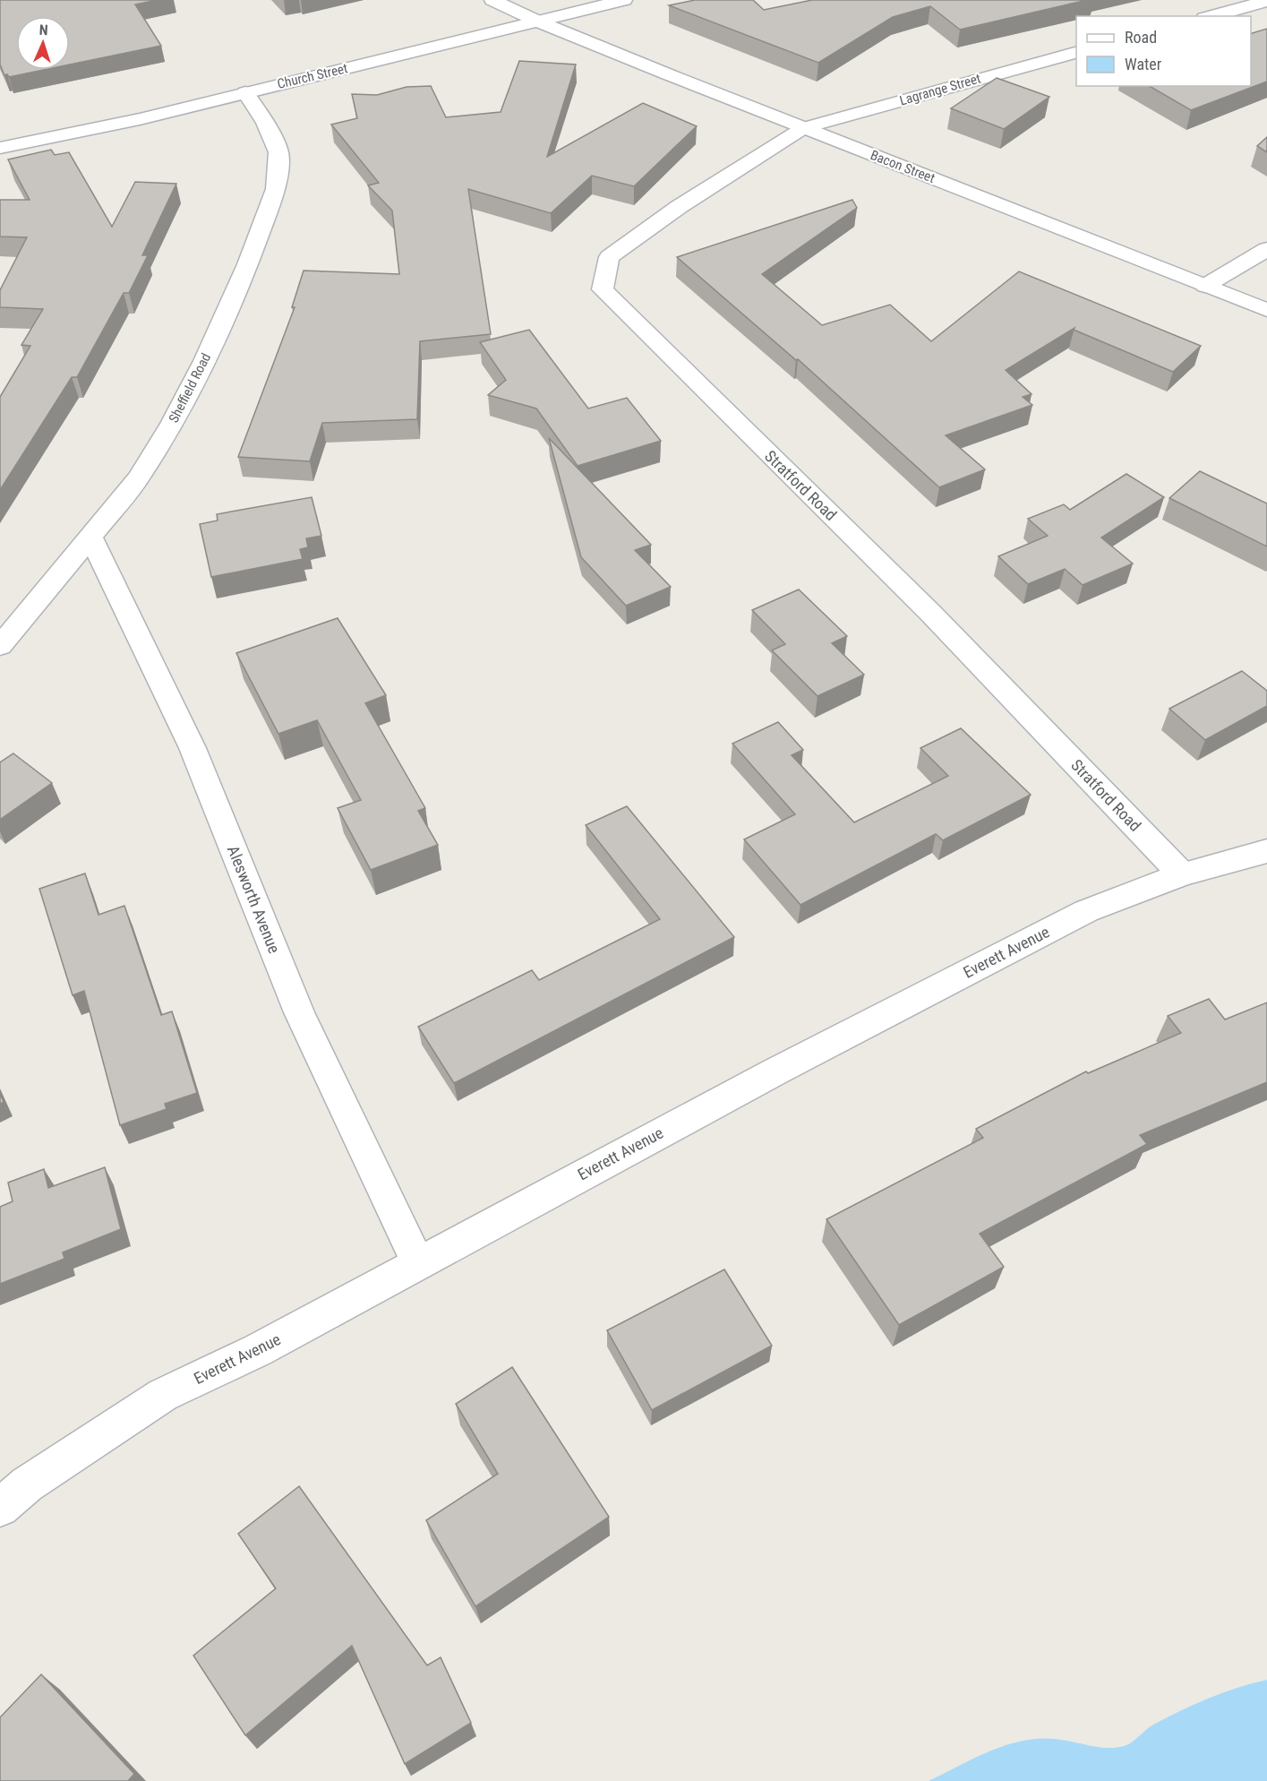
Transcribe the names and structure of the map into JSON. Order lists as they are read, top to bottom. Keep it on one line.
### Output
{"streets":{"street":["Church Street","Lagrange Street","Bacon Street","Sheffield Road","Stratford Road","Alesworth Avenue","Everett Avenue"]},"crossings":[["Church Street","Bacon Street"],["Church Street","Sheffield Road"],["Lagrange Street","Bacon Street"],["Lagrange Street","Stratford Road"],["Bacon Street","Stratford Road"],["Sheffield Road","Alesworth Avenue"],["Stratford Road","Everett Avenue"],["Alesworth Avenue","Everett Avenue"]],"legend":["Road","Water"],"north":"top"}
